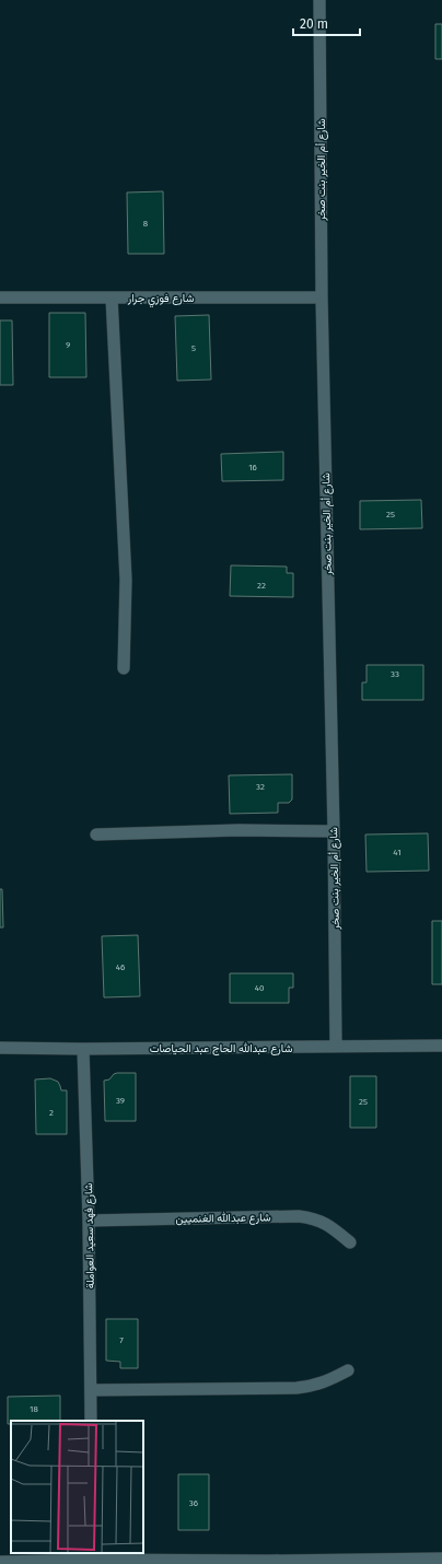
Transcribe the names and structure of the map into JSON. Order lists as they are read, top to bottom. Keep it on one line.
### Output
{"streets":{"street":["شارع أم الخير بنت صخر","شارع فوزي جرار","شارع عبدالله الحاج عبد الحياصات","شارع عبدالله الغنميين","شارع فهد سعيد العواملة"]},"crossings":[["شارع أم الخير بنت صخر","شارع فوزي جرار"],["شارع أم الخير بنت صخر","شارع عبدالله الحاج عبد الحياصات"],["شارع عبدالله الحاج عبد الحياصات","شارع فهد سعيد العواملة"],["شارع عبدالله الغنميين","شارع فهد سعيد العواملة"]],"house_numbers":["8","9","5","16","25","22","33","32","41","46","40","39","25","2","7","18","36"],"scale_bar":"20 m"}
